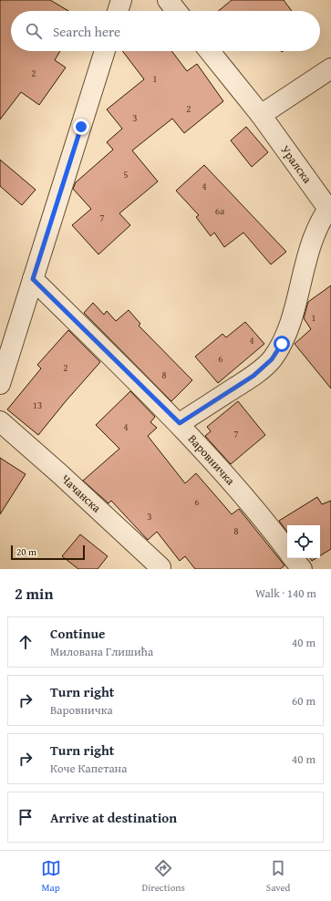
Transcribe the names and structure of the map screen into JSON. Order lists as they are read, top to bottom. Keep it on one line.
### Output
{"streets":{"street":["Уралска","Варовничка","Чачанска"]},"house_numbers":["2","1","2","3","5","4","6a","7","1","4","6","2","8","13","4","7","6","3","8"],"scale_bar":"20 m","page":{"search":"Search here","scale":"20 m","heading":["2 min","Walk · 140 m"],"list":[["Continue","Милована Глишића","40 m"],["Turn right","Варовничка","60 m"],["Turn right","Коче Капетана","40 m"],"Arrive at destination"],"nav":["Map","Directions","Saved"]}}
